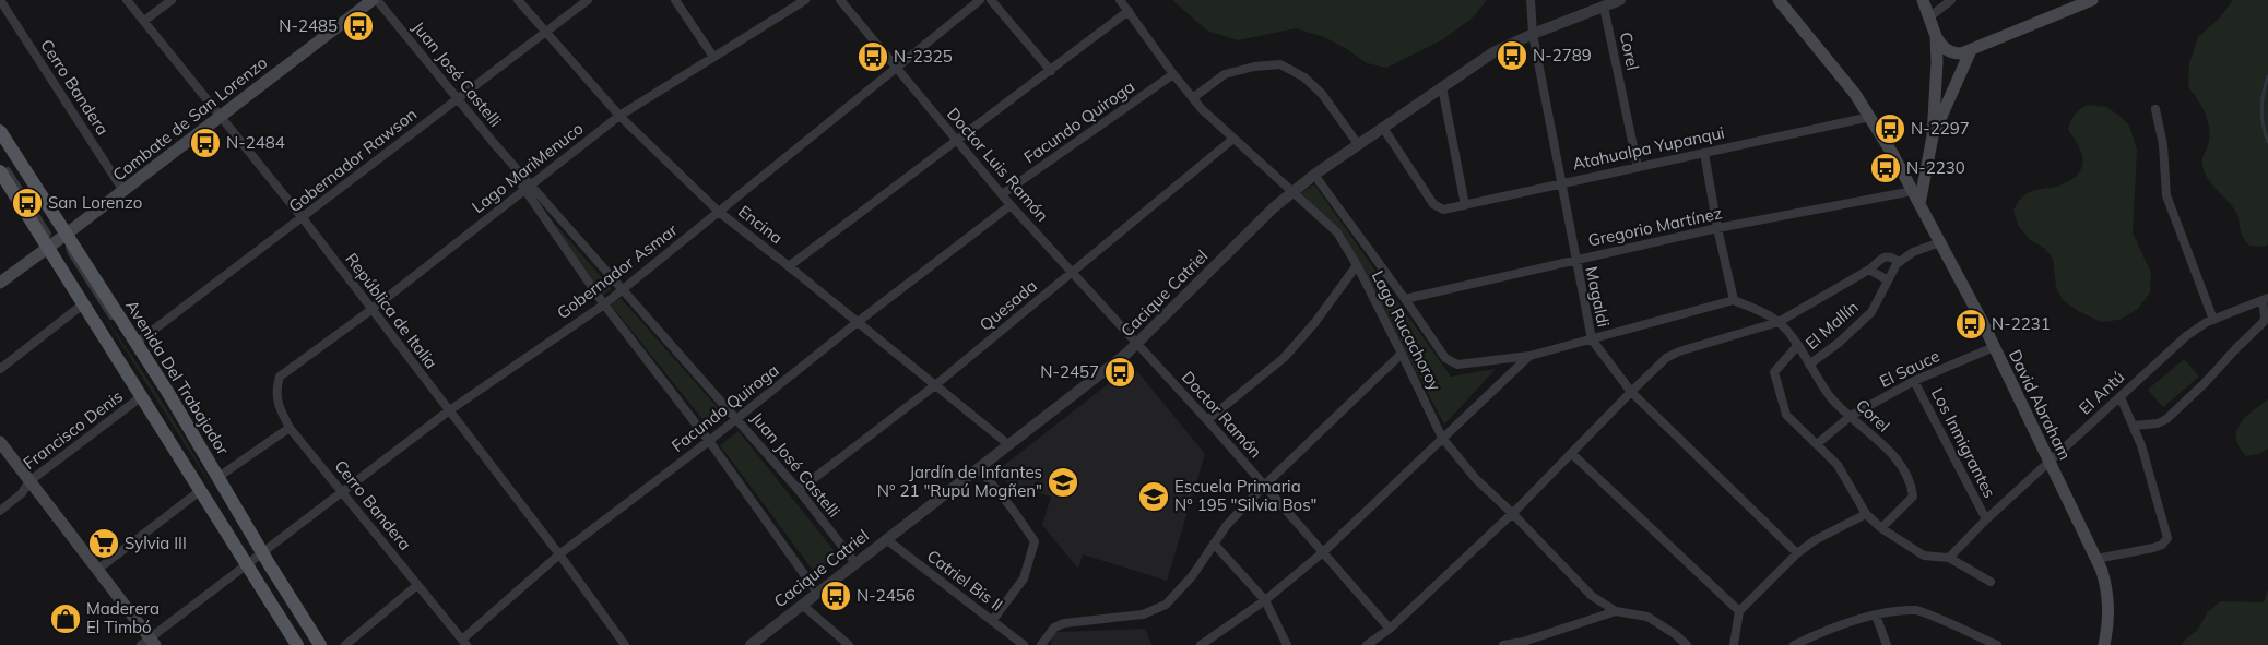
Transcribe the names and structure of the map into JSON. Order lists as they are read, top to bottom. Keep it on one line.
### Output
{"streets":{"main road":["Combate de San Lorenzo","Avenida Del Trabajador","David Abraham"],"street":["Corel","Juan José Castelli","Cerro Bandera","Facundo Quiroga","Atahualpa Yupanqui","Gobernador Rawson","Doctor Luis Ramón","Lago MariMenuco","Encina","Gregorio Martínez","Gobernador Asmar","Cacique Catriel","Magaldi","Quesada","República de Italia","El Mallín","Lago Rucachoroy","El Sauce","El Antú","Doctor Ramón","Francisco Denis","Los Inmigrantes","Catriel Bis II"]},"crossings":[["Corel","Atahualpa Yupanqui"],["Corel","Cacique Catriel"],["Corel","El Mallín"],["Corel","El Sauce"],["Juan José Castelli","Facundo Quiroga"],["Juan José Castelli","Gobernador Rawson"],["Juan José Castelli","Lago MariMenuco"],["Juan José Castelli","Gobernador Asmar"],["Juan José Castelli","Cacique Catriel"],["Juan José Castelli","Quesada"],["Cerro Bandera","Combate de San Lorenzo"],["Cerro Bandera","Facundo Quiroga"],["Cerro Bandera","Lago MariMenuco"],["Cerro Bandera","Gobernador Asmar"],["Combate de San Lorenzo","República de Italia"],["Combate de San Lorenzo","Avenida Del Trabajador"],["Facundo Quiroga","Doctor Luis Ramón"],["Facundo Quiroga","Encina"],["Facundo Quiroga","República de Italia"],["Facundo Quiroga","Lago Rucachoroy"],["Atahualpa Yupanqui","Cacique Catriel"],["Atahualpa Yupanqui","Magaldi"],["Atahualpa Yupanqui","David Abraham"],["Gobernador Rawson","Encina"],["Gobernador Rawson","República de Italia"],["Gobernador Rawson","Avenida Del Trabajador"],["Doctor Luis Ramón","Gobernador Asmar"],["Doctor Luis Ramón","Cacique Catriel"],["Doctor Luis Ramón","Quesada"],["Doctor Luis Ramón","Doctor Ramón"],["Lago MariMenuco","Encina"],["Lago MariMenuco","República de Italia"],["Encina","Gobernador Asmar"],["Encina","Cacique Catriel"],["Encina","Quesada"],["Gregorio Martínez","Magaldi"],["Gregorio Martínez","David Abraham"],["Gobernador Asmar","República de Italia"],["Gobernador Asmar","Avenida Del Trabajador"],["Cacique Catriel","Magaldi"],["Cacique Catriel","Lago Rucachoroy"],["Cacique Catriel","Doctor Ramón"],["Cacique Catriel","Catriel Bis II"],["Quesada","Lago Rucachoroy"],["El Sauce","David Abraham"],["El Sauce","Los Inmigrantes"],["El Antú","David Abraham"],["El Antú","Los Inmigrantes"]],"places":{"bus stop":["N-2485","N-2789","N-2325","N-2297","N-2484","N-2230","San Lorenzo","N-2231","N-2457","N-2456"],"school or university":["Jardín de Infantes N° 21 \"Rupú Mogñen\"","Escuela Primaria N° 195 \"Silvia Bos\""],"supermarket":["Sylvia III"],"shop":["Maderera El Timbó"]}}
